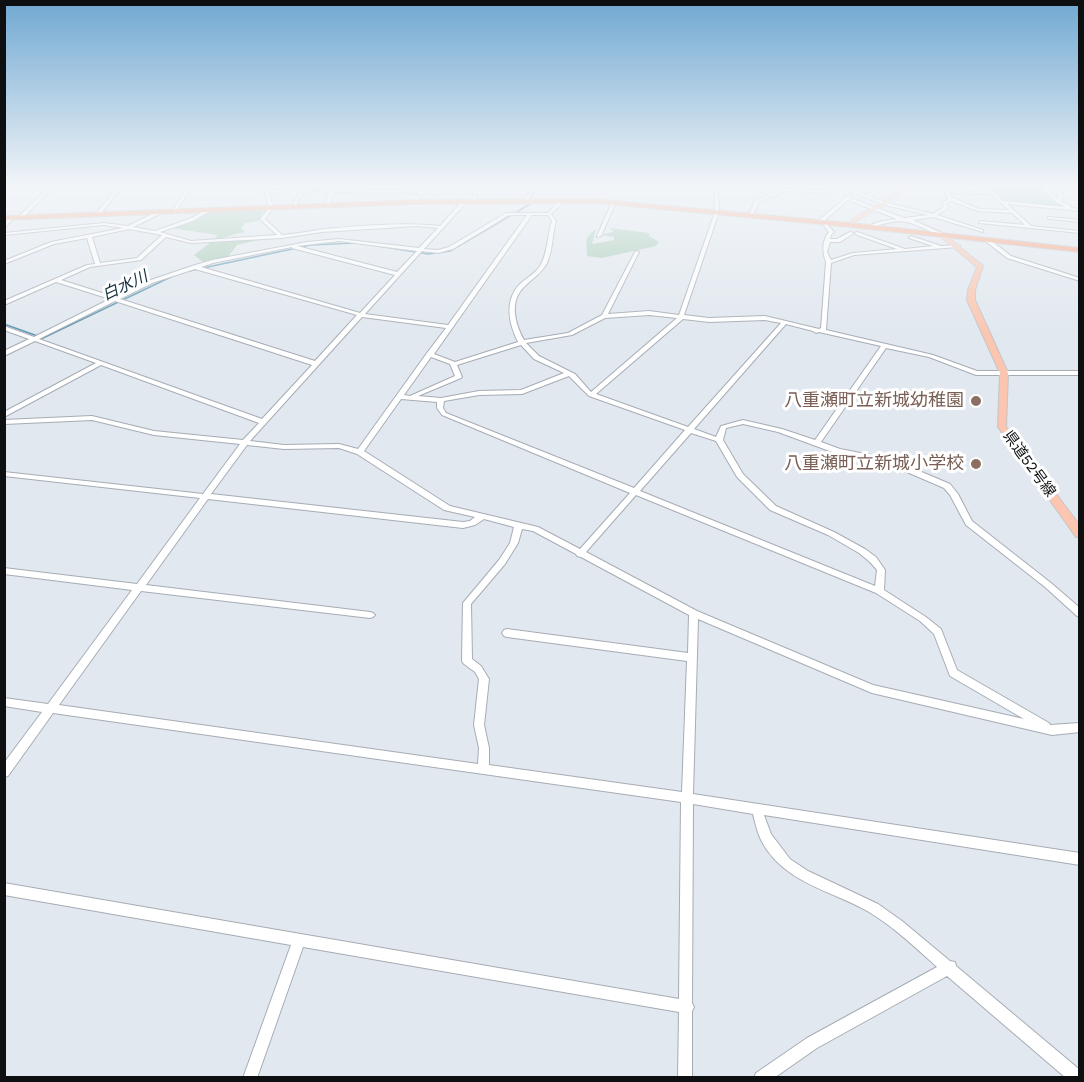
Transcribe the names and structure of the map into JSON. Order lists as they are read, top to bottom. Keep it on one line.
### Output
{"streets":{"main road":["県道52号線"]},"water":["白水川"],"places":["八重瀬町立新城幼稚園","八重瀬町立新城小学校"]}
